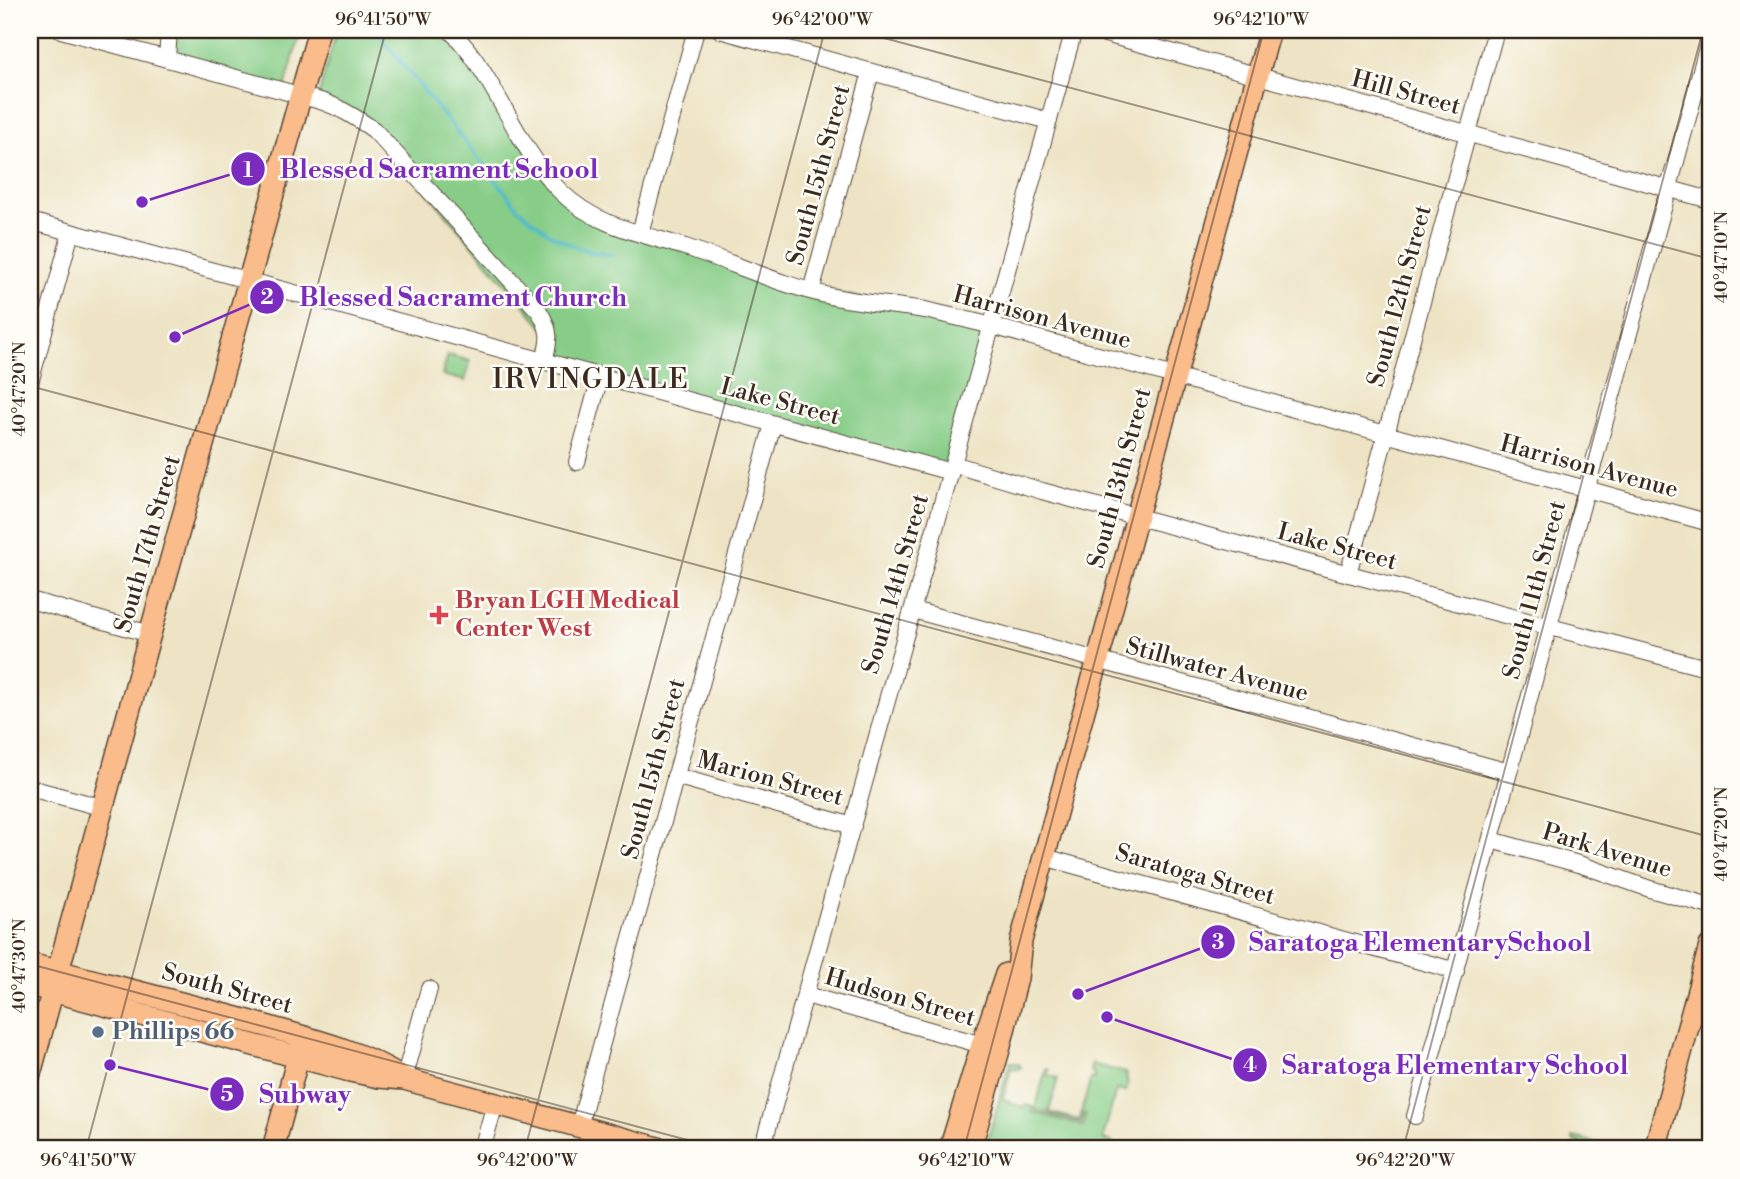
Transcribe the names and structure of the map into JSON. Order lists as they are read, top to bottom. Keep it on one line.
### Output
{"streets":{"main road":["South 13th Street","South 17th Street","South Street"],"street":["Hill Street","South 15th Street","South 12th Street","Harrison Avenue","Lake Street","South 14th Street","South 11th Street","Stillwater Avenue","Marion Street","Park Avenue","Saratoga Street","Hudson Street"]},"crossings":[["Hill Street","South 12th Street"],["Hill Street","South 13th Street"],["Hill Street","South 11th Street"],["South 15th Street","Harrison Avenue"],["South 15th Street","Lake Street"],["South 15th Street","Marion Street"],["South 15th Street","South Street"],["South 12th Street","Harrison Avenue"],["South 12th Street","Lake Street"],["Harrison Avenue","South 13th Street"],["Harrison Avenue","South 14th Street"],["Harrison Avenue","South 11th Street"],["Lake Street","South 13th Street"],["Lake Street","South 17th Street"],["Lake Street","South 14th Street"],["Lake Street","South 11th Street"],["South 13th Street","Stillwater Avenue"],["South 13th Street","Saratoga Street"],["South 13th Street","Hudson Street"],["South 17th Street","South Street"],["South 14th Street","Stillwater Avenue"],["South 14th Street","Marion Street"],["South 14th Street","Hudson Street"],["South 11th Street","Stillwater Avenue"],["South 11th Street","Park Avenue"],["South 11th Street","Saratoga Street"]],"districts":["IRVINGDALE"],"places":{"other":["Blessed Sacrament School","Blessed Sacrament Church","Saratoga ElementarySchool","Saratoga Elementary School","Phillips 66","Subway"],"health":["Bryan LGH Medical Center West"]},"coordinates":["96°41'50\"W","96°42'00\"W","96°42'10\"W","40°47'10\"N","40°47'20\"N","40°47'30\"N","96°42'20\"W"]}
